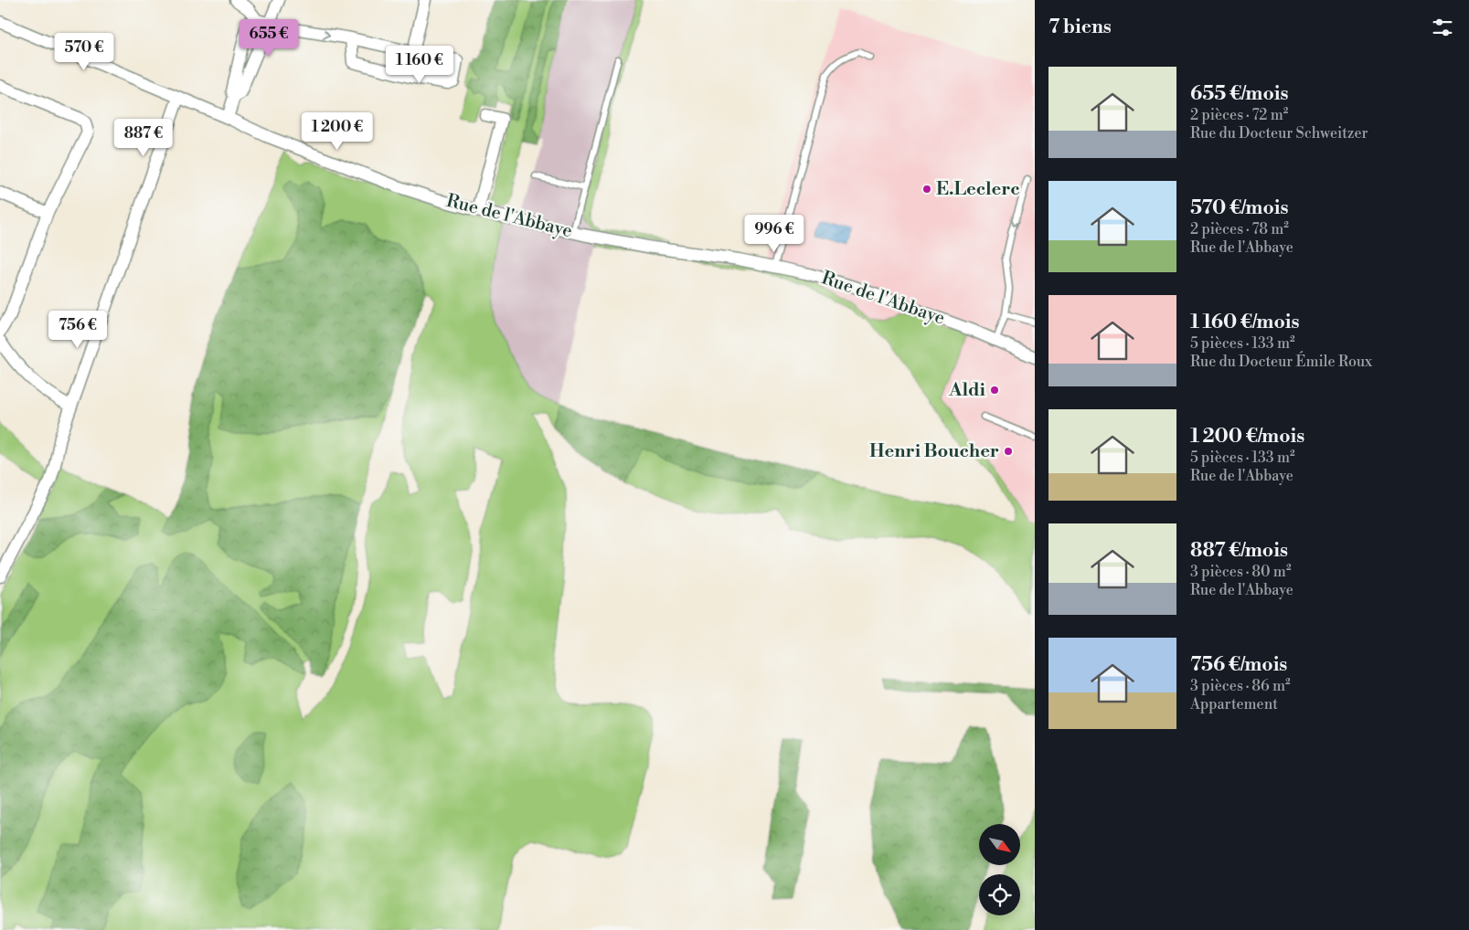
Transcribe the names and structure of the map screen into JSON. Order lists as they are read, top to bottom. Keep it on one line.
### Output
{"streets":{"street":["Rue de l'Abbaye"]},"places":["E.Leclerc","Aldi","Henri Boucher"],"north":"bottom right","page":{"heading":"7 biens","price":["655 €","570 €","1 160 €","1 200 €","887 €","996 €","756 €"],"list":[{"name":"655 €/mois","note":"2 pièces · 72 m² · Rue du Docteur Schweitzer"},{"name":"570 €/mois","note":"2 pièces · 78 m² · Rue de l'Abbaye"},{"name":"1 160 €/mois","note":"5 pièces · 133 m² · Rue du Docteur Émile Roux"},{"name":"1 200 €/mois","note":"5 pièces · 133 m² · Rue de l'Abbaye"},{"name":"887 €/mois","note":"3 pièces · 80 m² · Rue de l'Abbaye"},{"name":"756 €/mois","note":"3 pièces · 86 m² · Appartement"}]}}
